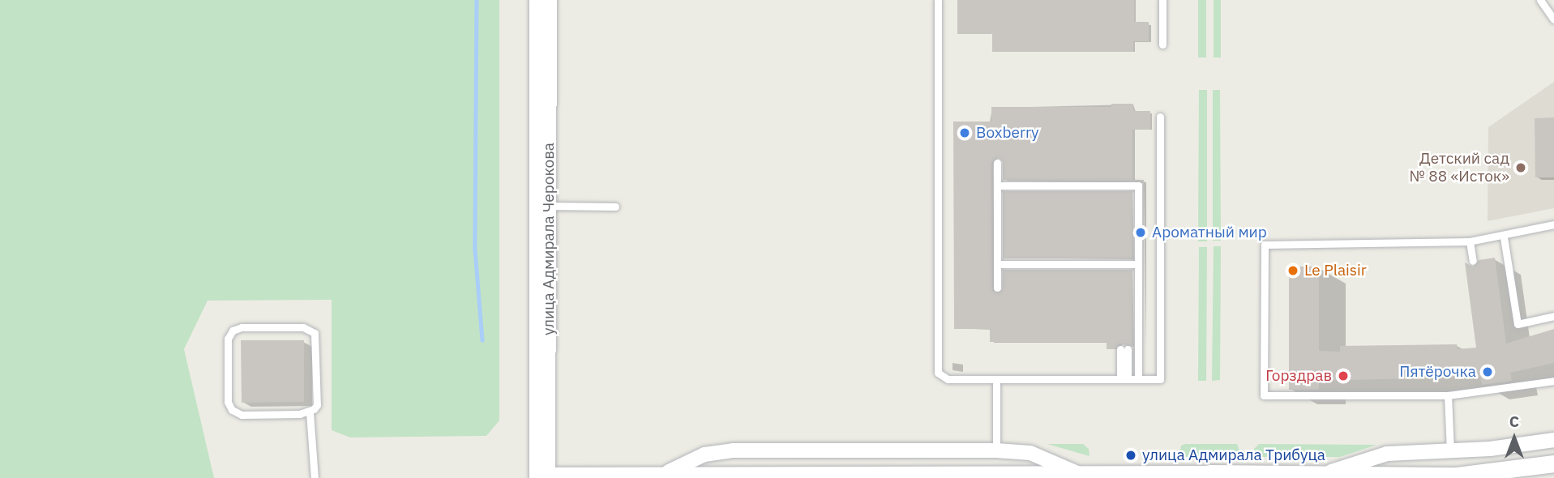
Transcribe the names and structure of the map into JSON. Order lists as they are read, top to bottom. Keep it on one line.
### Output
{"streets":{"street":["улица Адмирала Черокова"]},"places":["Boxberry","Детский сад № 88 «Исток»","Ароматный мир","Le Plaisir","Пятёрочка","Горздрав","улица Адмирала Трибуца"],"north":"top"}
